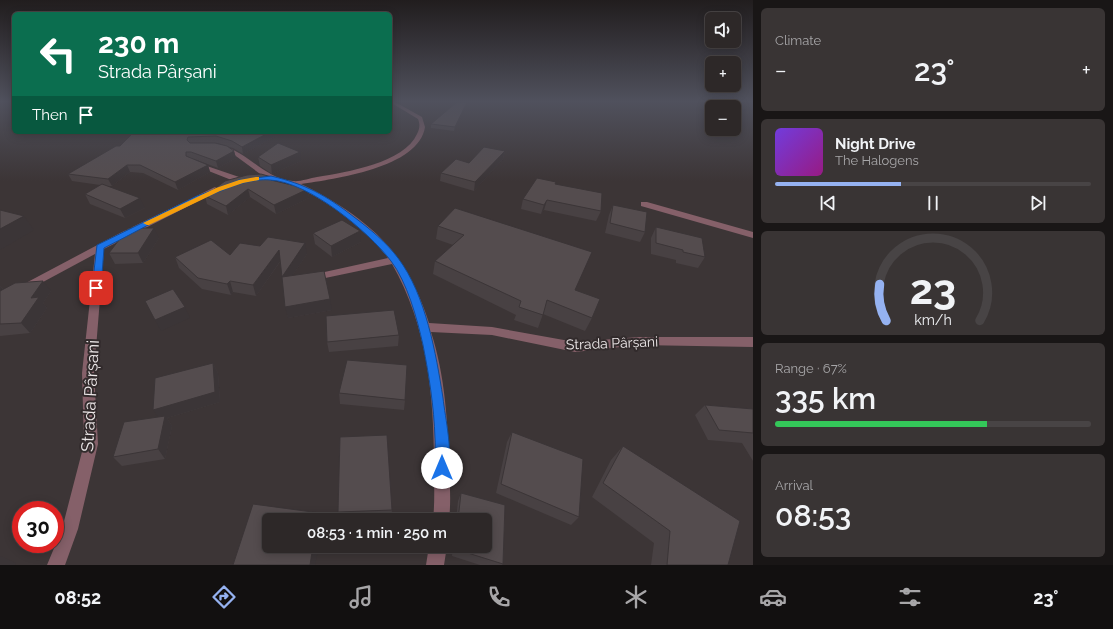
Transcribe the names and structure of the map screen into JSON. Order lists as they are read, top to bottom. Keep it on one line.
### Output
{"streets":{"street":["Strada Pârșani"]},"page":{"tile":["Climate",["Range · 67%","335 km"],["Arrival","08:53"]],"map_buttons":["+","−"],"turn":["230 m","Strada Pârșani"],"heat":["−","23°","+"],"then":"Then","song":["Night Drive","The Halogens"],"limit":"30","trip":"08:53 · 1 min · 250 m","tabs":["08:52","23°"],"gauge":["23","km/h"]}}
